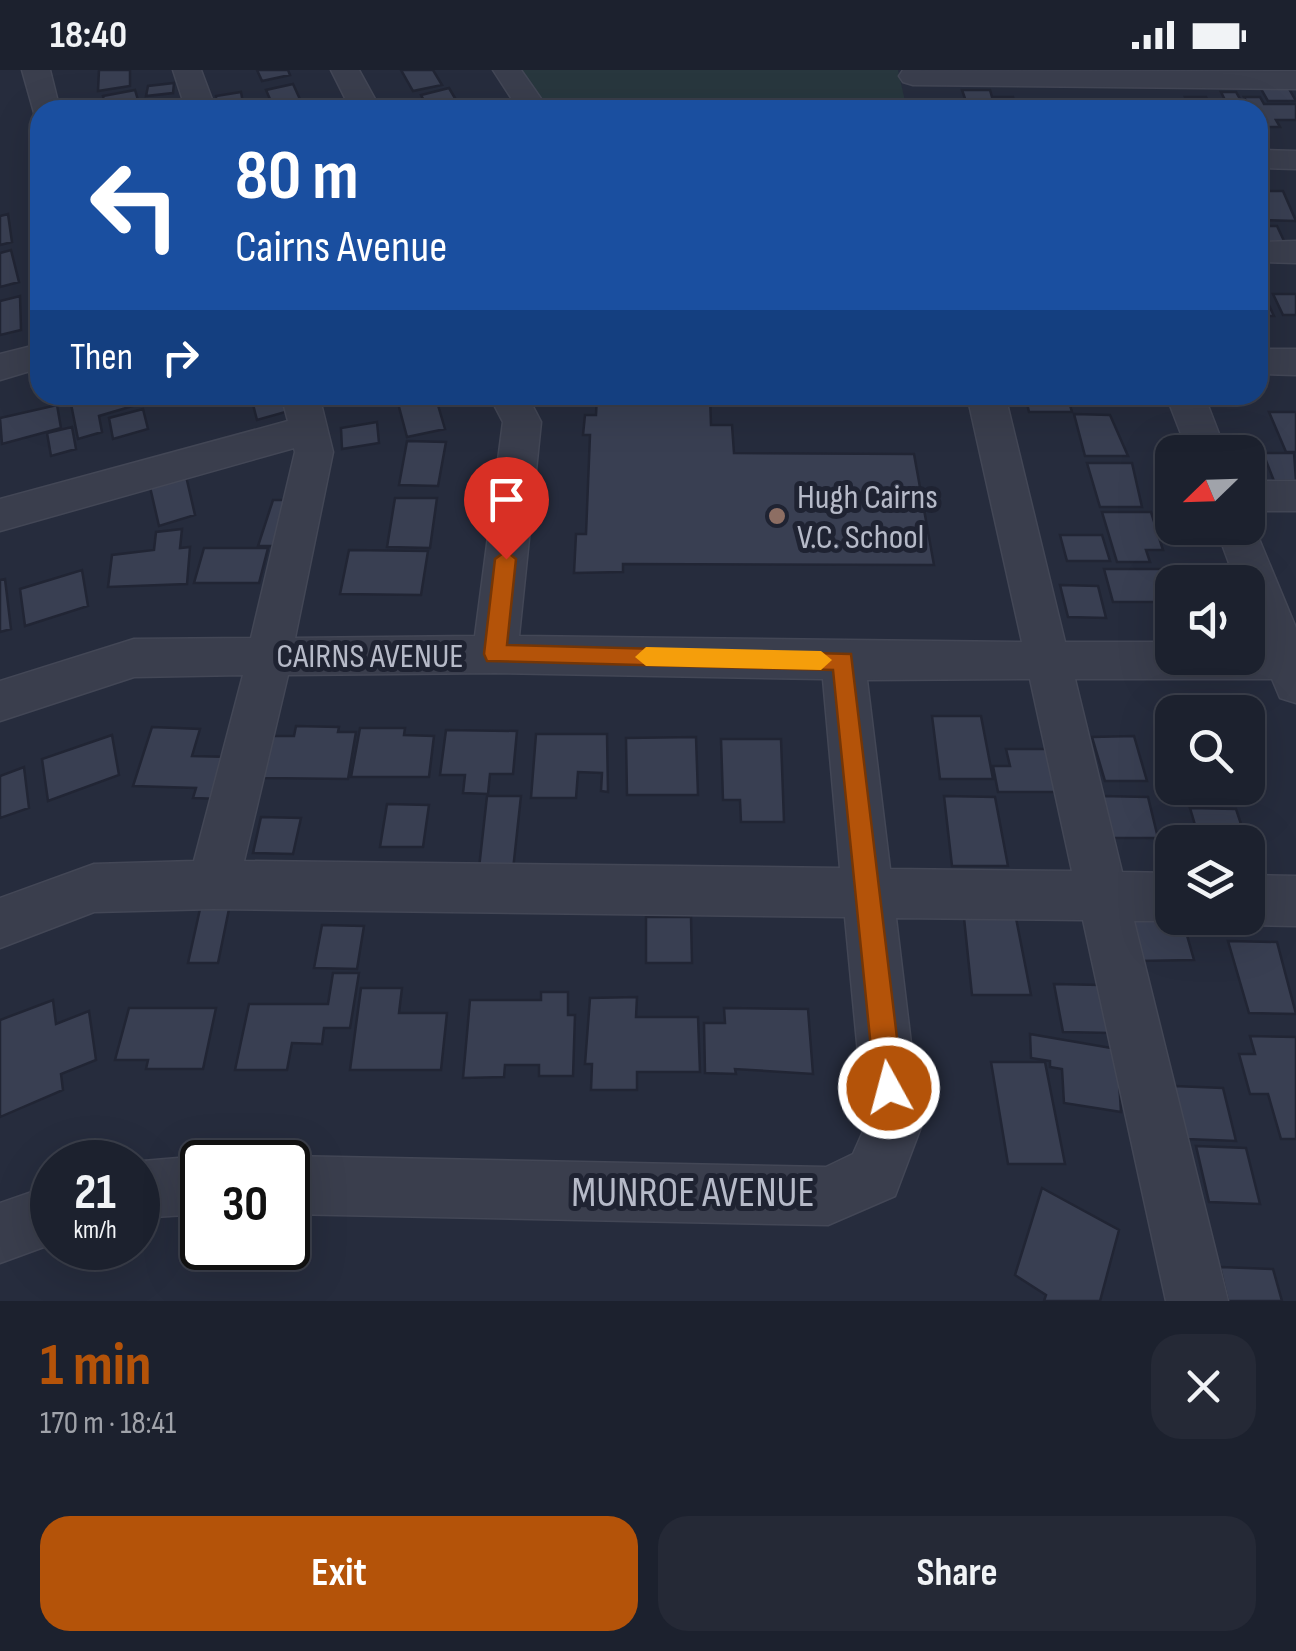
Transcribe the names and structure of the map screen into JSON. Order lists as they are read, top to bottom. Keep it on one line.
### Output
{"streets":{"street":["CAIRNS AVENUE","MUNROE AVENUE"]},"crossings":[["CAIRNS AVENUE","MUNROE AVENUE"]],"places":["Hugh Cairns V.C. School"],"north":"bottom left","page":{"status":"18:40","turn":["80 m","Cairns Avenue"],"then":"Then","speed":"21 km/h","limit":"30","heading":["1 min","170 m · 18:41"],"buttons":["Exit","Share"]}}
